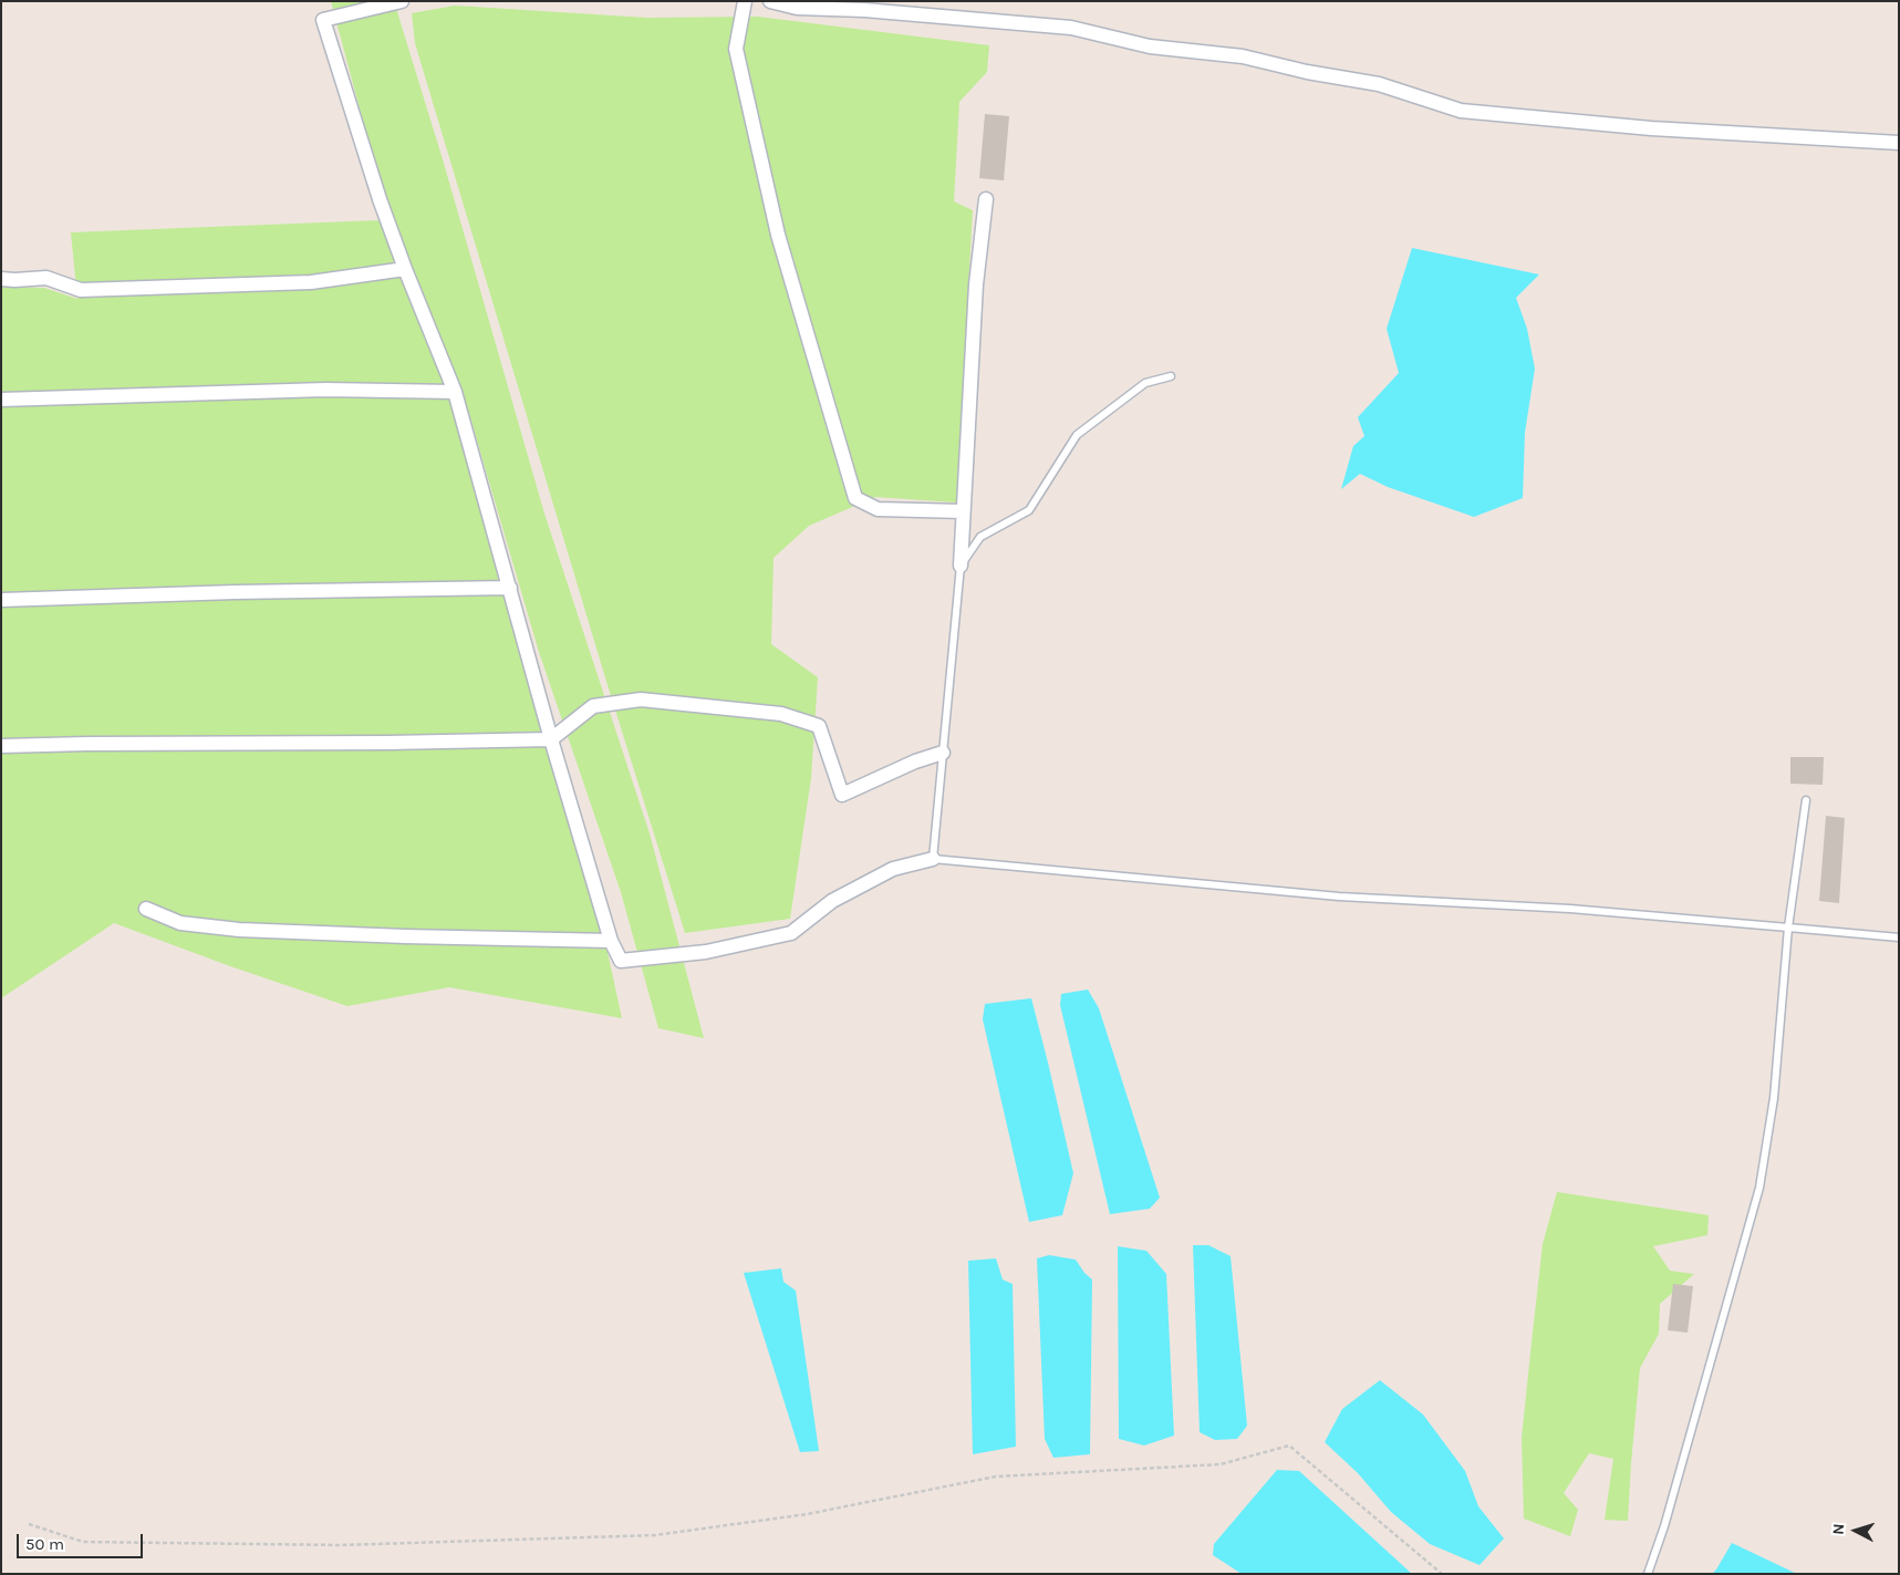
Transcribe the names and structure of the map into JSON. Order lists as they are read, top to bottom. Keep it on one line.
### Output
{"scale_bar":"50 m","north":"left"}
